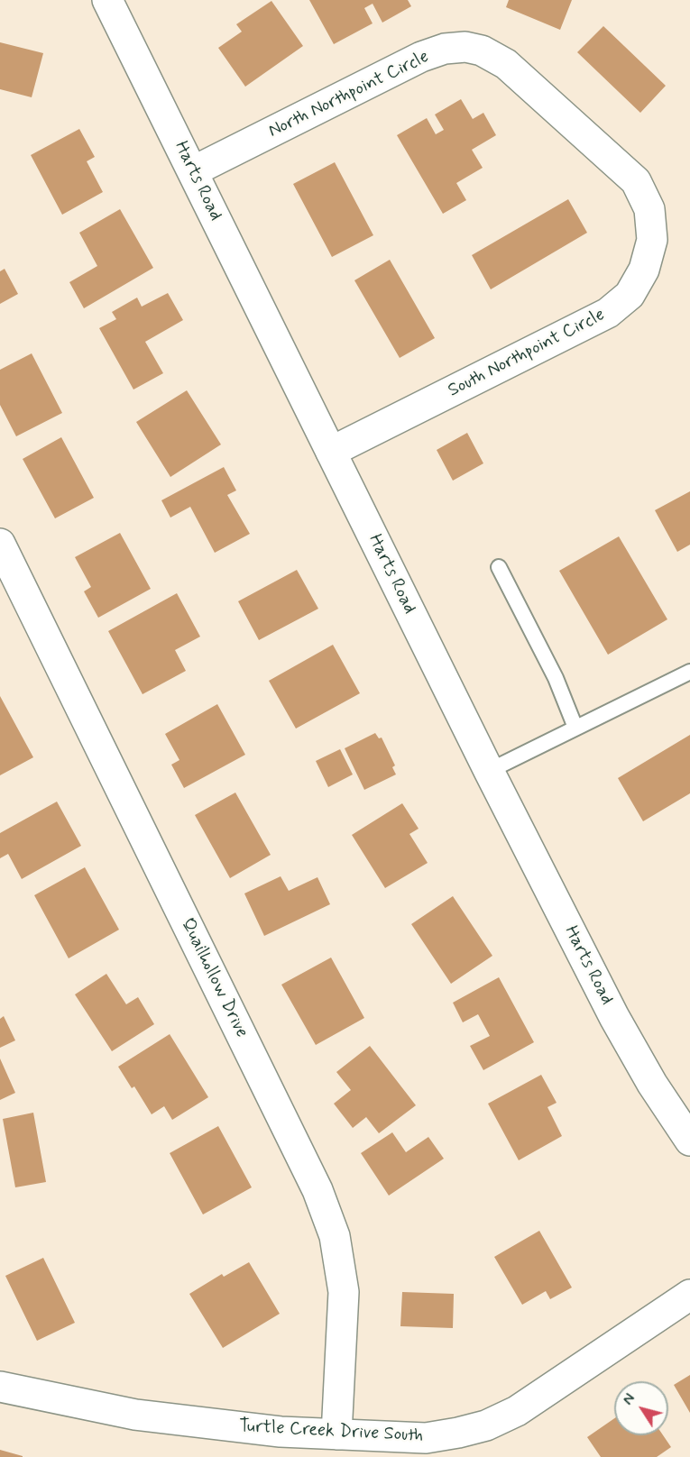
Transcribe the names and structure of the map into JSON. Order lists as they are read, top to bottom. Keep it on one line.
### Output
{"streets":{"street":["North Northpoint Circle","Harts Road","South Northpoint Circle","Quailhollow Drive","Turtle Creek Drive South"]},"crossings":[["North Northpoint Circle","Harts Road"],["North Northpoint Circle","South Northpoint Circle"],["Harts Road","South Northpoint Circle"],["Quailhollow Drive","Turtle Creek Drive South"]],"north":"top left"}
